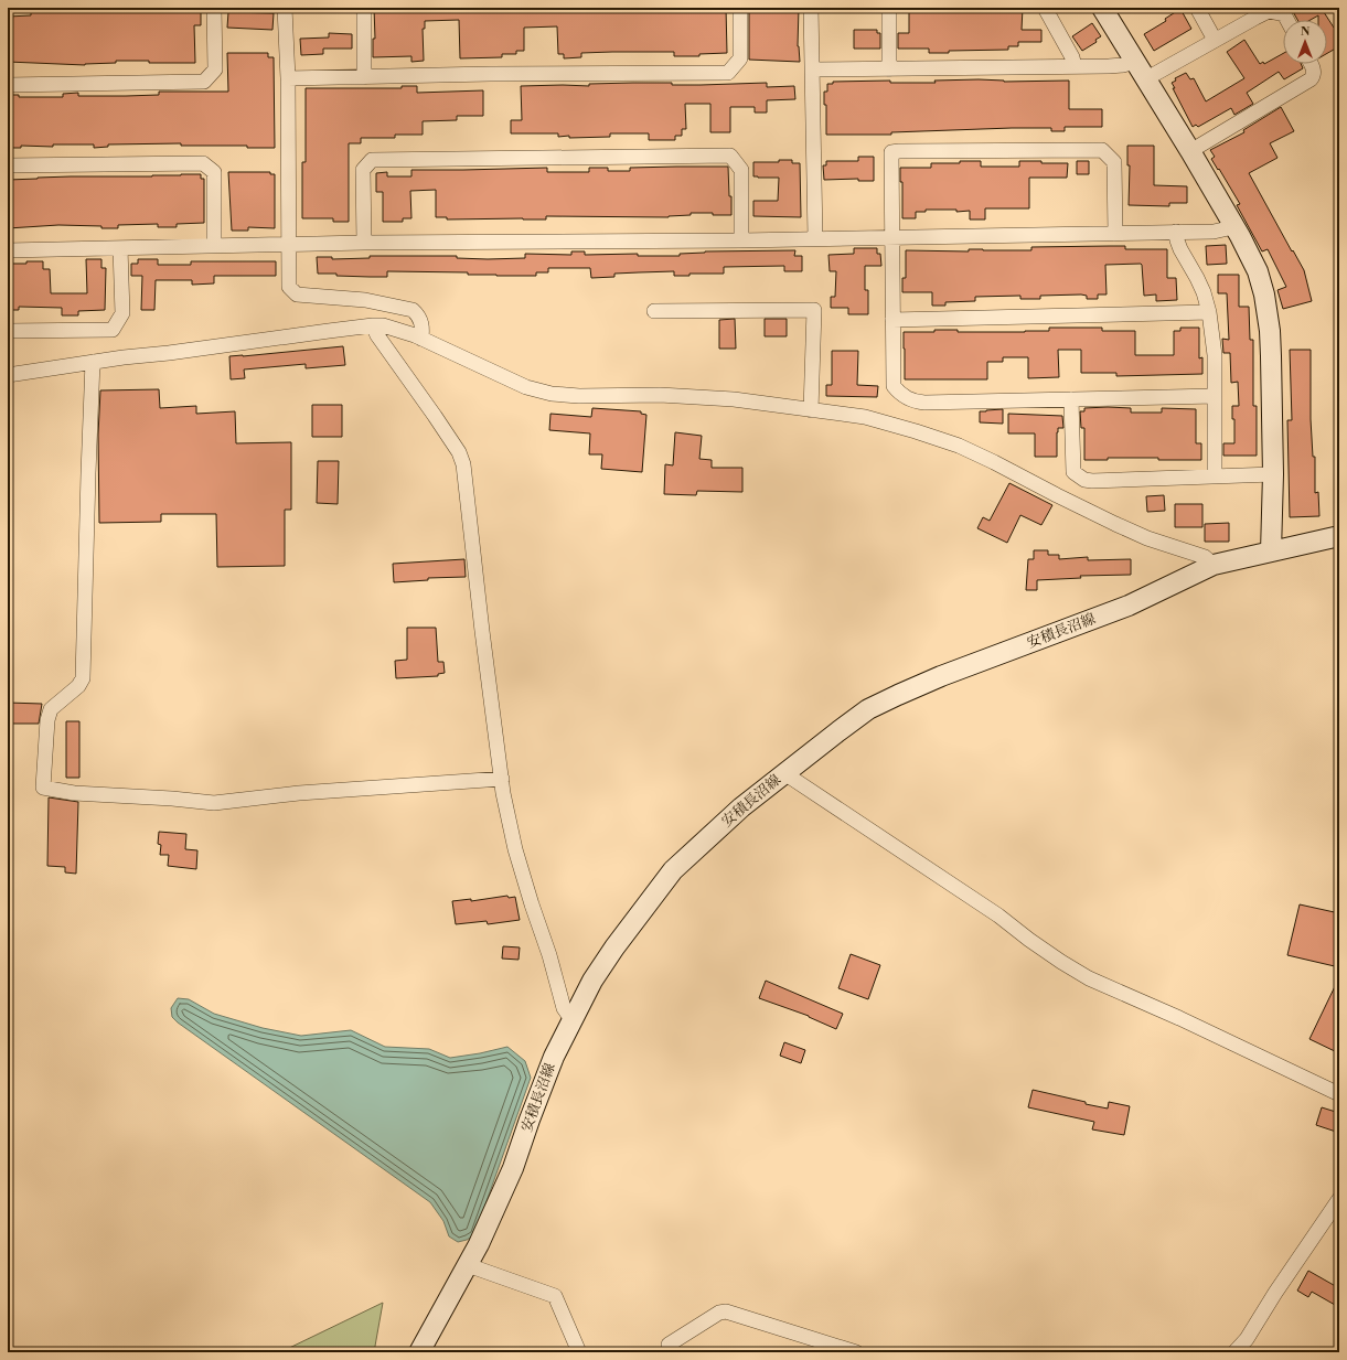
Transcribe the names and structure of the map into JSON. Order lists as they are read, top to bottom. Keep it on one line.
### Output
{"streets":{"main road":["安積長沼線"]},"north":"top"}
